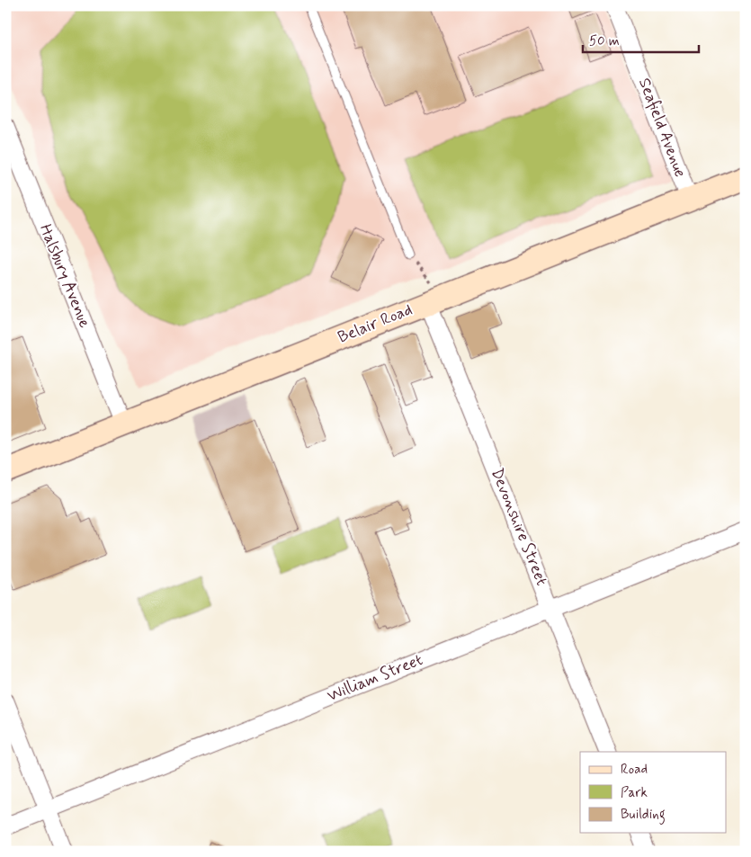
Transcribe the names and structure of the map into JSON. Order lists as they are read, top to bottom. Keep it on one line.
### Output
{"streets":{"main road":["Belair Road"],"street":["Seafield Avenue","Halsbury Avenue","Devonshire Street","William Street"]},"crossings":[["Seafield Avenue","Belair Road"],["Halsbury Avenue","Belair Road"],["Belair Road","Devonshire Street"],["Devonshire Street","William Street"]],"legend":["Road","Park","Building"],"scale_bar":"50 m"}
